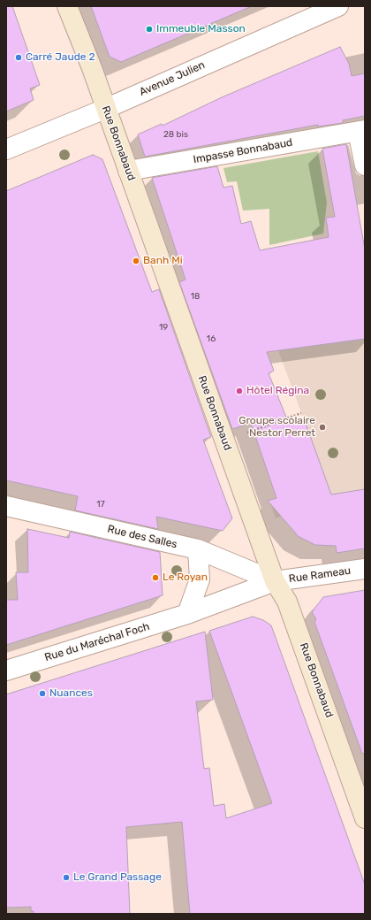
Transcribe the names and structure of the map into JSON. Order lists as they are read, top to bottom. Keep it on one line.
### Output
{"streets":{"main road":["Rue Bonnabaud"],"street":["Avenue Julien","Impasse Bonnabaud","Rue des Salles","Rue Rameau","Rue du Maréchal Foch"]},"crossings":[["Avenue Julien","Rue Bonnabaud"],["Rue Bonnabaud","Impasse Bonnabaud"],["Rue Bonnabaud","Rue des Salles"],["Rue Bonnabaud","Rue Rameau"],["Rue Bonnabaud","Rue du Maréchal Foch"],["Rue des Salles","Rue Rameau"],["Rue des Salles","Rue du Maréchal Foch"],["Rue Rameau","Rue du Maréchal Foch"]],"places":["Immeuble Masson","Carré Jaude 2","Banh Mi","Hôtel Régina","Groupe scolaire Nestor Perret","Le Royan","Nuances","Le Grand Passage"],"house_numbers":["28 bis","18","19","16","17"]}
